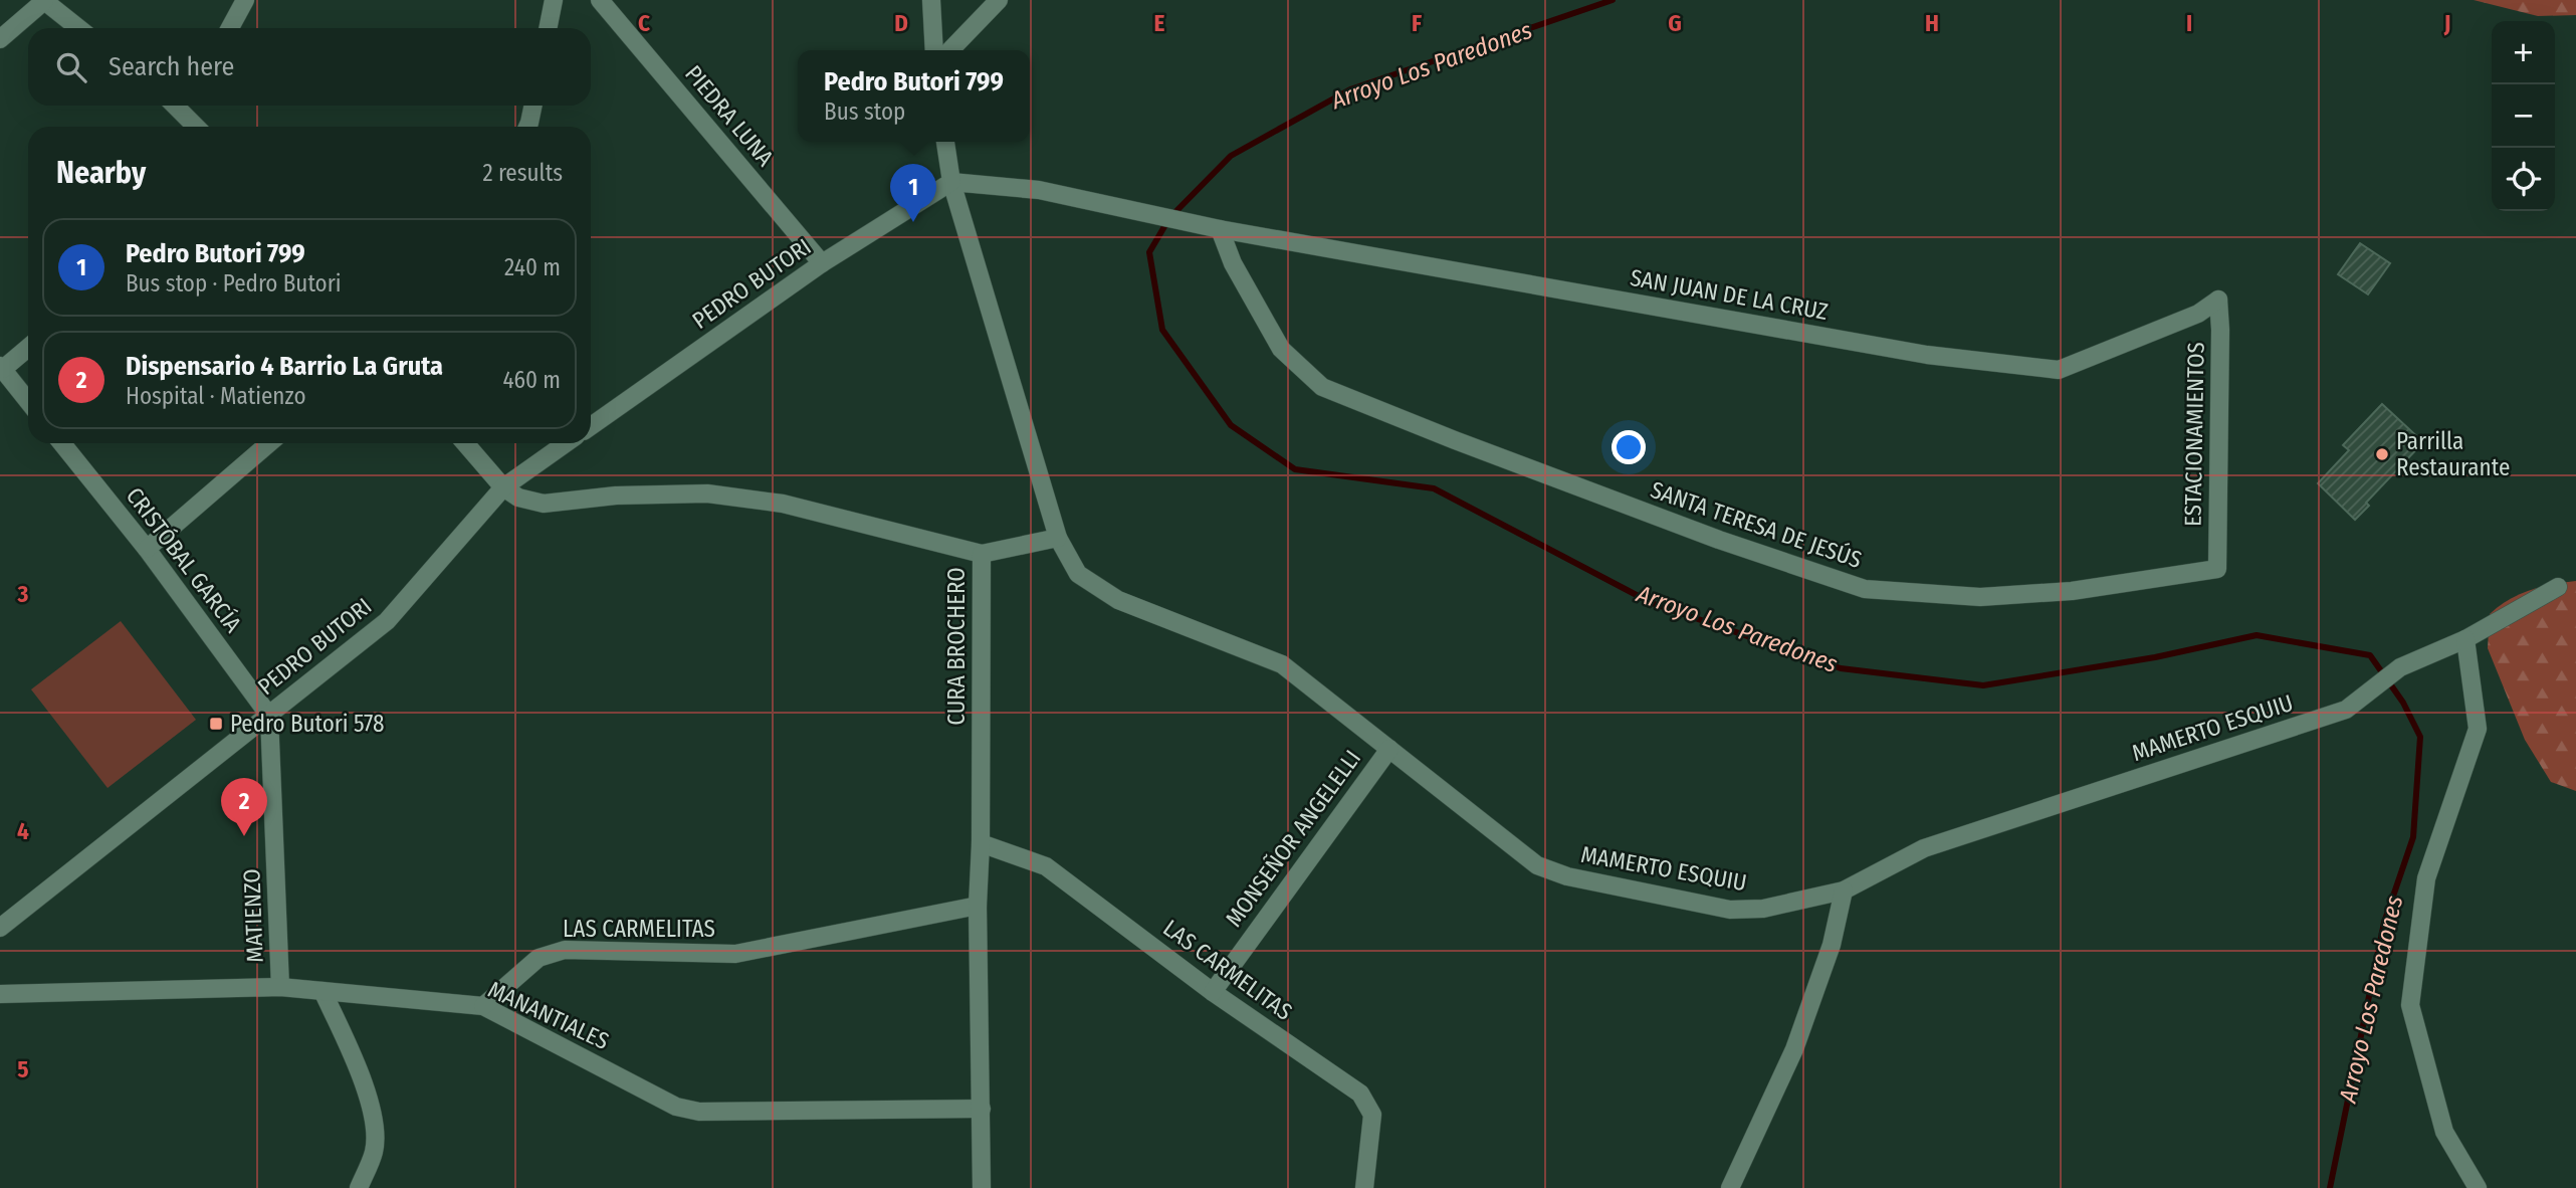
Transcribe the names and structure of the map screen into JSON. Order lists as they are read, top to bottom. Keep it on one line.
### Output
{"streets":{"street":["PIEDRA LUNA","PEDRO BUTORI","SAN JUAN DE LA CRUZ","ESTACIONAMIENTOS","SANTA TERESA DE JESÚS","CRISTÓBAL GARCÍA","CURA BROCHERO","MAMERTO ESQUIU","MONSEÑOR ANGELELLI","MATIENZO","LAS CARMELITAS","MANANTIALES"]},"crossings":[["PIEDRA LUNA","PEDRO BUTORI"],["PEDRO BUTORI","SAN JUAN DE LA CRUZ"],["PEDRO BUTORI","CRISTÓBAL GARCÍA"],["PEDRO BUTORI","MATIENZO"],["SAN JUAN DE LA CRUZ","ESTACIONAMIENTOS"],["SAN JUAN DE LA CRUZ","SANTA TERESA DE JESÚS"],["ESTACIONAMIENTOS","SANTA TERESA DE JESÚS"],["CRISTÓBAL GARCÍA","MATIENZO"],["CURA BROCHERO","MAMERTO ESQUIU"],["CURA BROCHERO","LAS CARMELITAS"],["CURA BROCHERO","MANANTIALES"],["MAMERTO ESQUIU","MONSEÑOR ANGELELLI"],["MONSEÑOR ANGELELLI","LAS CARMELITAS"],["MATIENZO","MANANTIALES"],["LAS CARMELITAS","MANANTIALES"]],"water":["Arroyo Los Paredones"],"places":{"other":["Parrilla Restaurante"],"transit":["Pedro Butori 578"]},"page":{"map_buttons":["+","−"],"search":"Search here","popup":["Pedro Butori 799","Bus stop"],"heading":["Nearby","2 results"],"pins":["1","2"],"list":[{"mark":"1","name":"Pedro Butori 799","note":"Bus stop · Pedro Butori","value":"240 m"},{"mark":"2","name":"Dispensario 4 Barrio La Gruta","note":"Hospital · Matienzo","value":"460 m"}]},"grid":{"columns":["C","D","E","F","G","H","I","J"],"rows":["3","4","5"]}}
